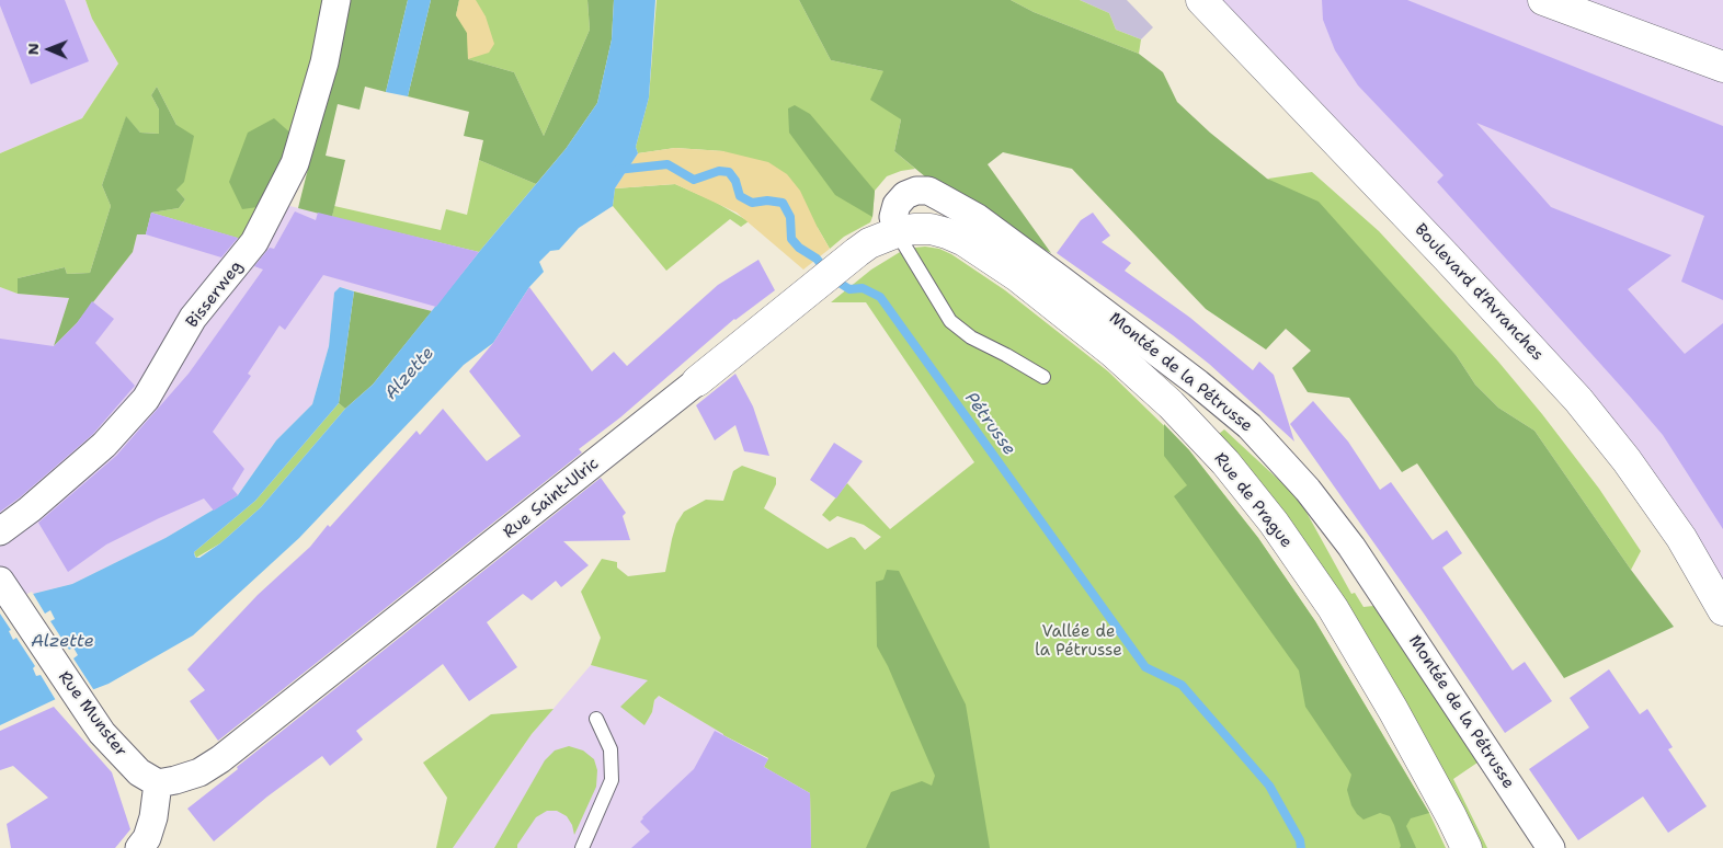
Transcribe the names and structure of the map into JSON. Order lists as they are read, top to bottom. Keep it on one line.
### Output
{"streets":{"street":["Boulevard d'Avranches","Bisserweg","Montée de la Pétrusse","Rue Saint-Ulric","Rue de Prague","Rue Munster"]},"crossings":[["Montée de la Pétrusse","Rue Saint-Ulric"],["Rue Saint-Ulric","Rue de Prague"],["Rue Saint-Ulric","Rue Munster"]],"water":["Alzette","Pétrusse"],"parks":["Vallée de la Pétrusse"],"north":"left"}
